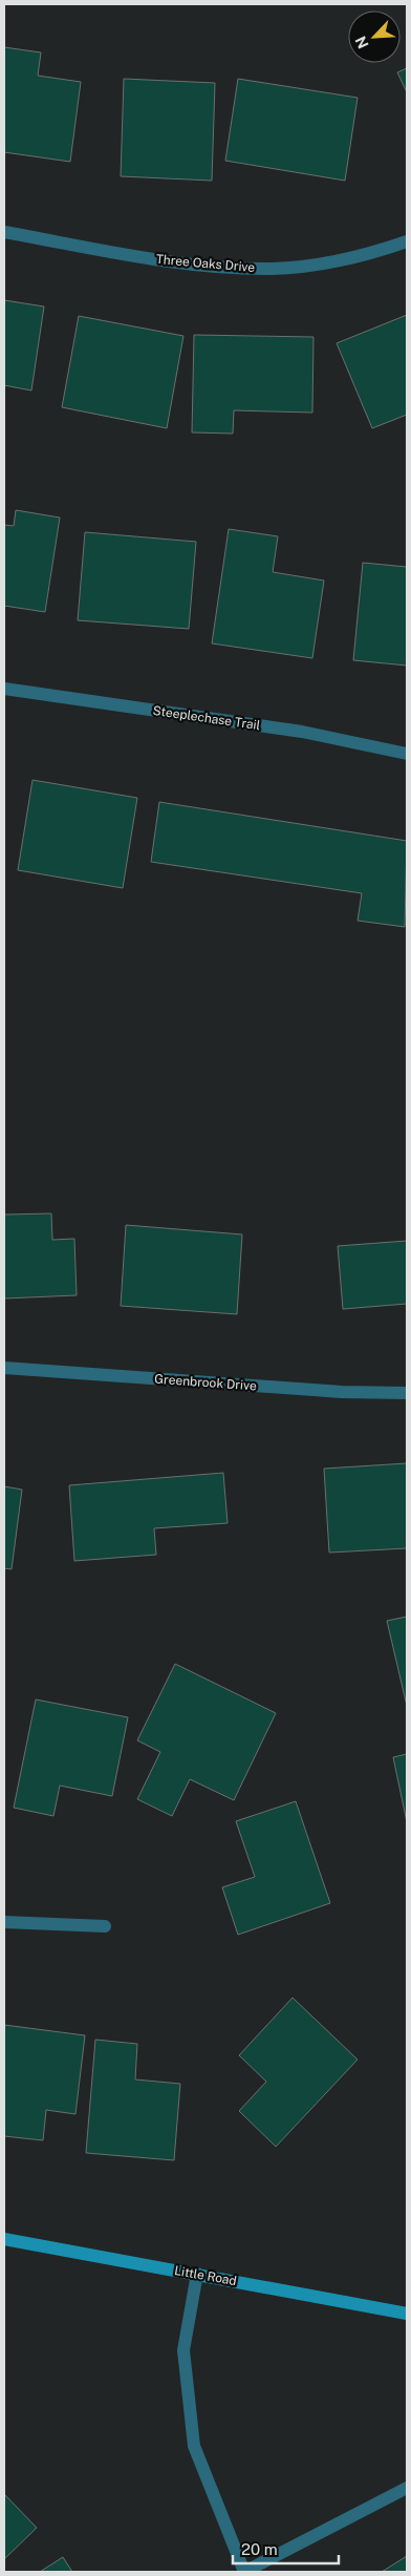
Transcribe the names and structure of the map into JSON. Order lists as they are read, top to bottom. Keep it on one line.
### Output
{"streets":{"street":["Three Oaks Drive","Steeplechase Trail","Greenbrook Drive","Little Road"]},"scale_bar":"20 m","north":"bottom left"}
